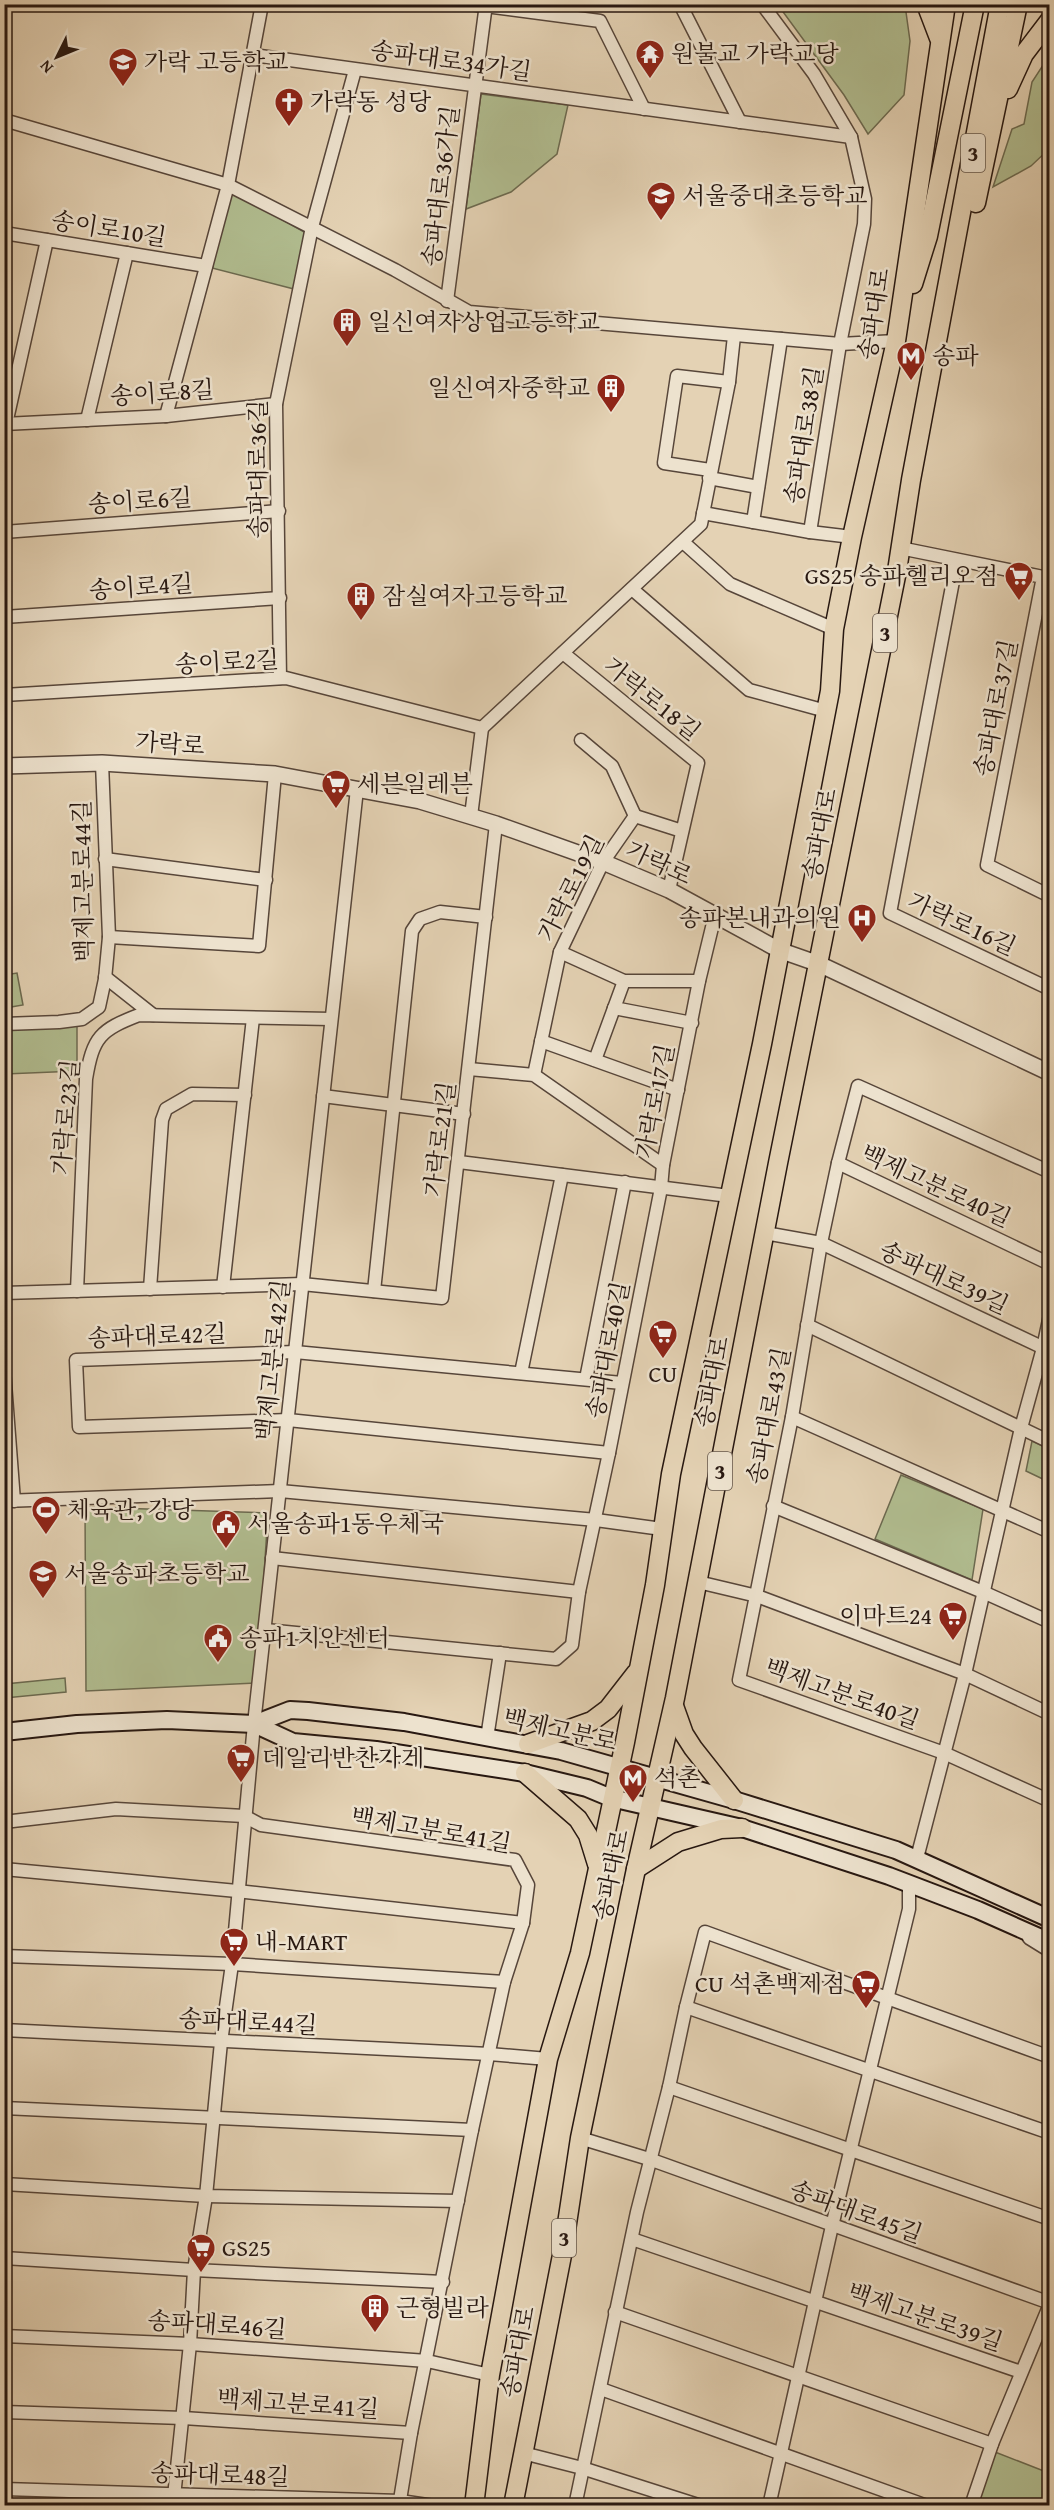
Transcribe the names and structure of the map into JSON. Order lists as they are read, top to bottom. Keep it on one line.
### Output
{"streets":{"main road":["3","송파대로","백제고분로"],"street":["송파대로34가길","송파대로36가길","송이로10길","송이로8길","송파대로38길","송파대로36길","송이로6길","송이로4길","송이로2길","가락로18길","송파대로37길","가락로","백제고분로44길","가락로19길","가락로16길","가락로17길","가락로23길","가락로21길","백제고분로40길","송파대로39길","송파대로42길","송파대로40길","백제고분로42길","송파대로43길","백제고분로41길","송파대로44길","송파대로45길","백제고분로39길","송파대로46길","송파대로48길"]},"crossings":[["송파대로34가길","송파대로36가길"],["송파대로34가길","송파대로38길"],["송파대로34가길","송파대로36길"],["3","송파대로"],["송이로10길","송이로8길"],["송파대로","송파대로38길"],["송파대로","송파대로37길"],["송파대로","가락로"],["송파대로","송파대로39길"],["송파대로","백제고분로"],["송파대로","송파대로44길"],["송파대로","송파대로45길"],["송파대로","송파대로46길"],["송이로8길","송파대로36길"],["송파대로36길","송이로6길"],["송파대로36길","송이로4길"],["송파대로36길","송이로2길"],["가락로18길","가락로"],["송파대로37길","가락로16길"],["가락로","백제고분로44길"],["가락로","가락로19길"],["가락로","가락로17길"],["가락로","가락로21길"],["가락로","백제고분로42길"],["가락로17길","송파대로40길"],["가락로23길","가락로21길"],["가락로23길","백제고분로42길"],["가락로21길","백제고분로42길"],["백제고분로40길","송파대로39길"],["백제고분로40길","송파대로43길"],["백제고분로40길","백제고분로"],["송파대로39길","송파대로43길"],["송파대로42길","송파대로40길"],["송파대로42길","백제고분로42길"],["백제고분로42길","백제고분로"],["백제고분로42길","백제고분로41길"],["백제고분로","백제고분로41길"],["백제고분로","백제고분로39길"],["백제고분로41길","송파대로44길"],["백제고분로41길","송파대로46길"],["백제고분로41길","송파대로48길"],["송파대로45길","백제고분로39길"]],"places":{"temple":["원불교 가락교당"],"school or university":["가락 고등학교","서울중대초등학교","서울송파초등학교"],"church":["가락동 성당"],"building":["일신여자상업고등학교","일신여자중학교","잠실여자고등학교","근형빌라"],"metro station":["송파","석촌"],"supermarket":["GS25 송파헬리오점","세븐일레븐","CU","이마트24","데일리반찬가게","내-MART","CU 석촌백제점","GS25"],"hospital":["송파본내과의원"],"sports":["체육관, 강당"],"public building":["서울송파1동우체국","송파1치안센터"]},"north":"bottom left"}
